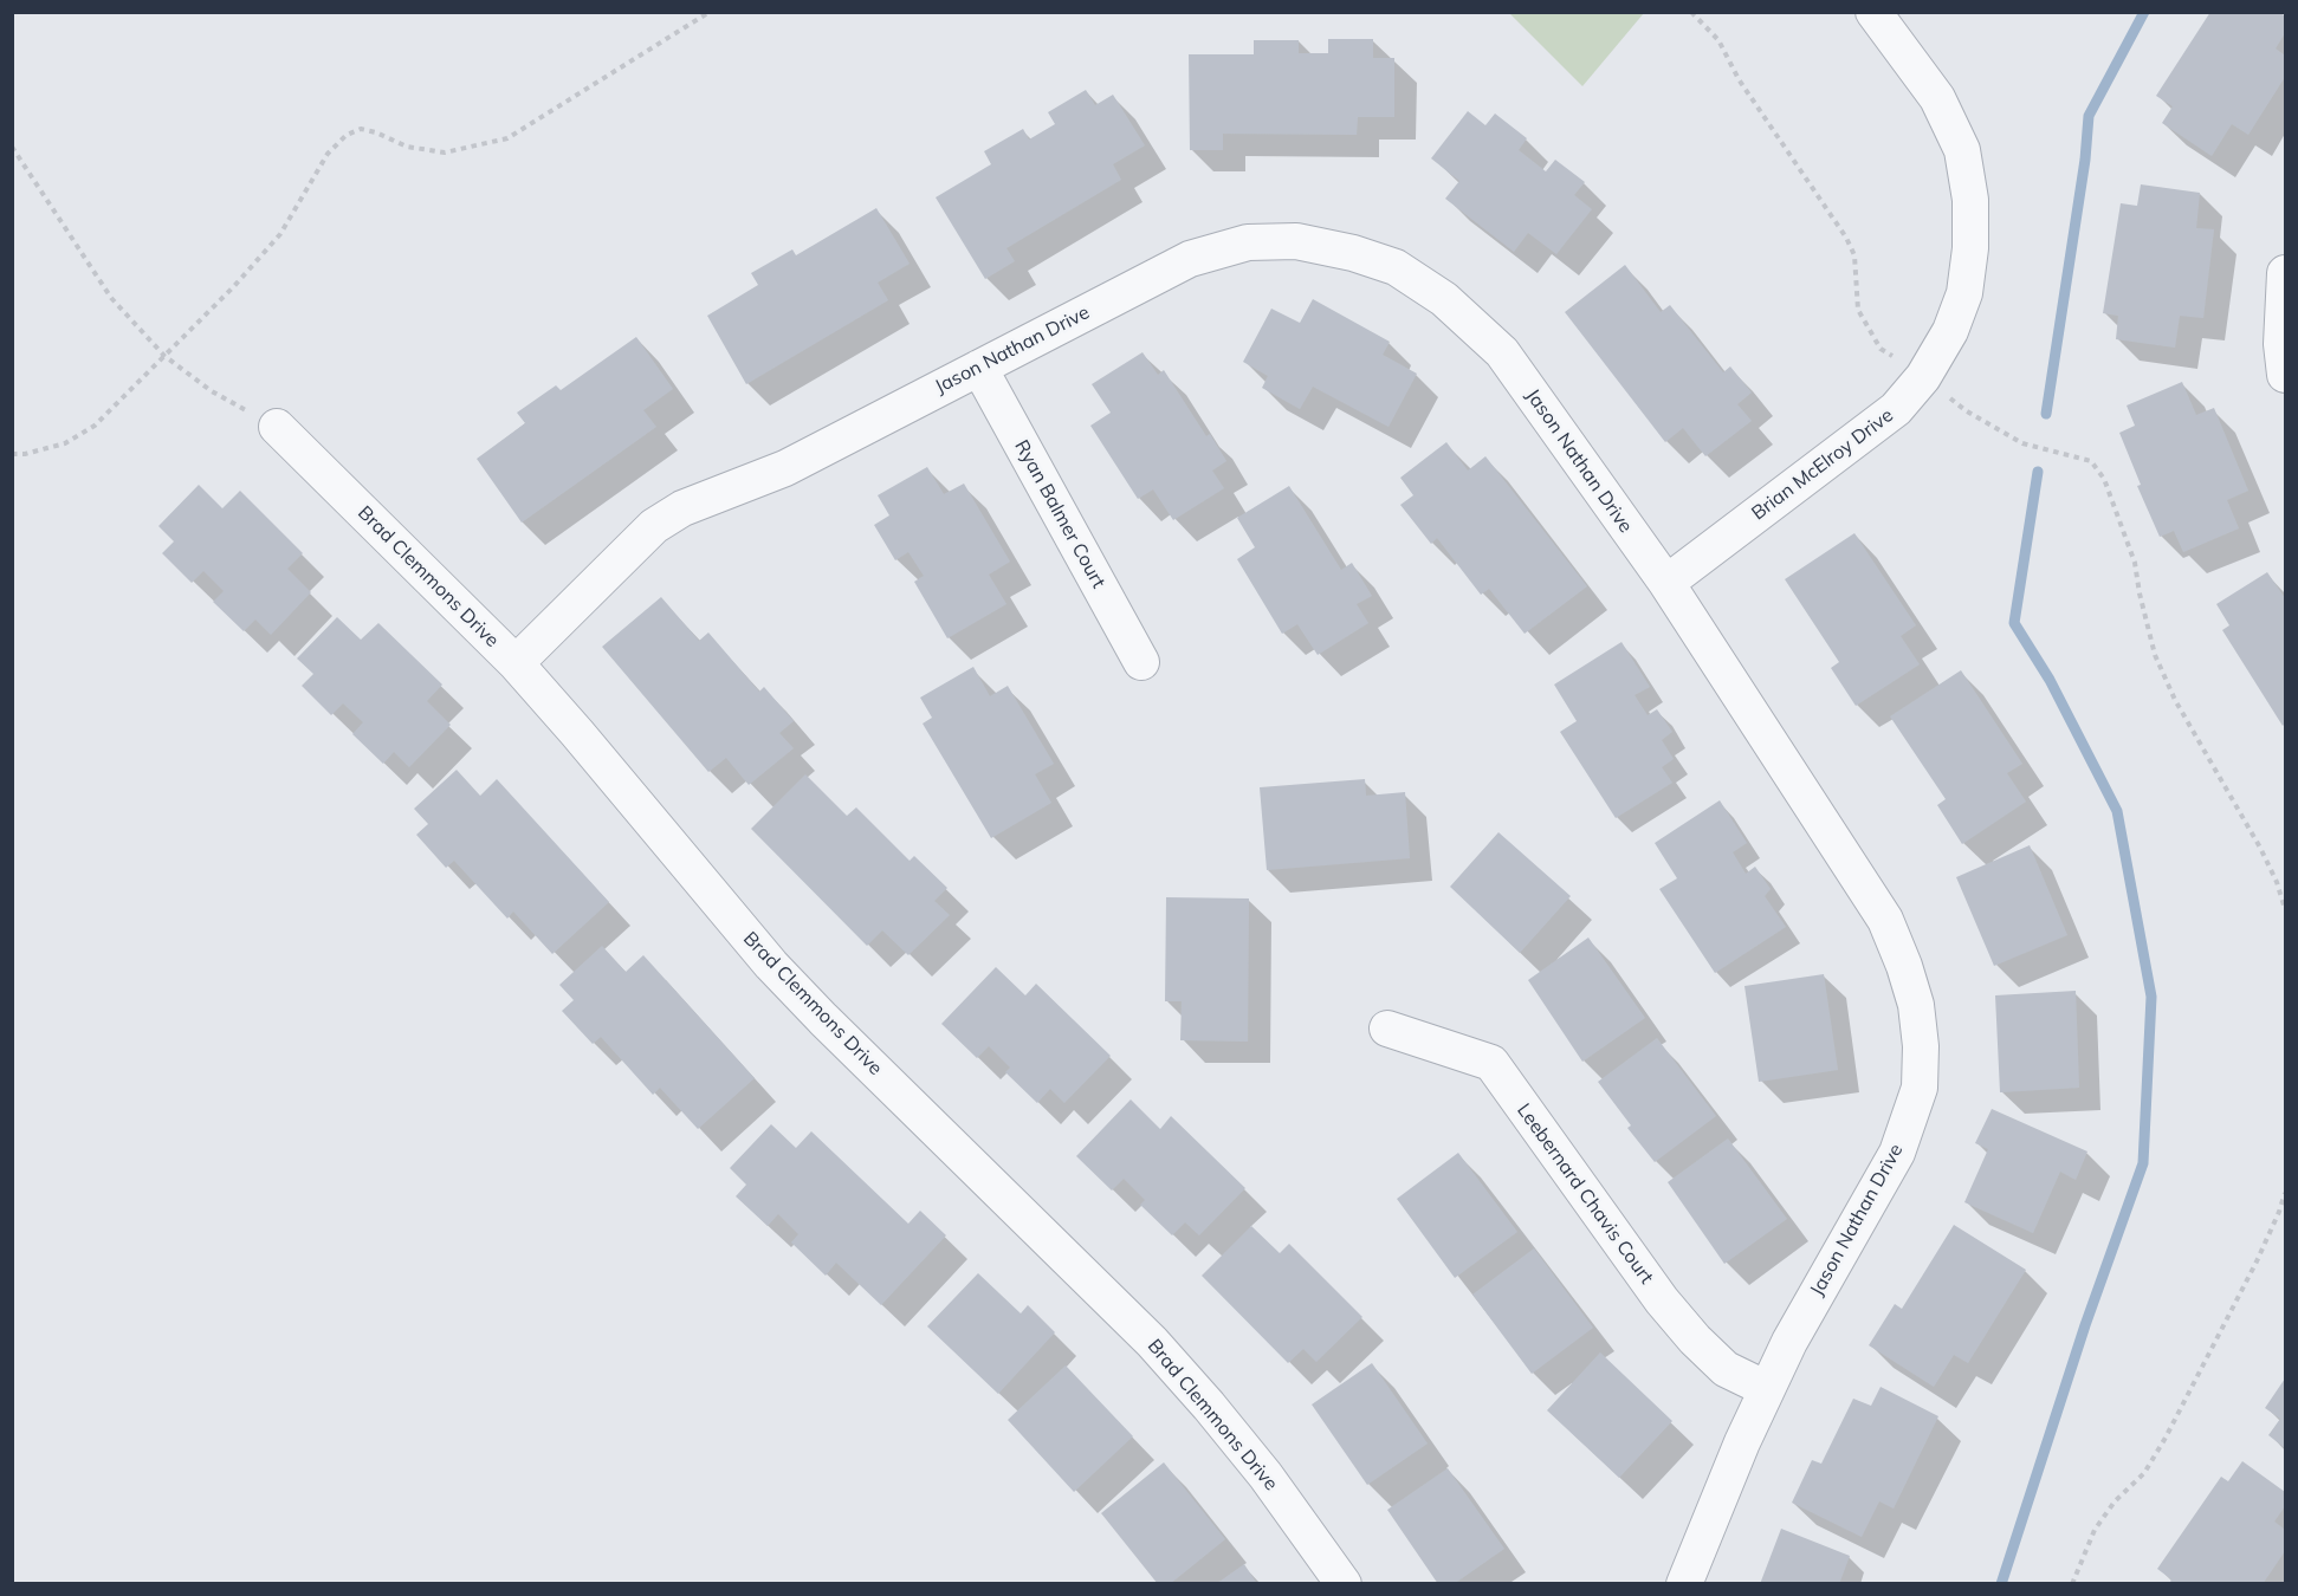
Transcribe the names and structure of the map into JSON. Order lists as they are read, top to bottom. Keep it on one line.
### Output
{"streets":{"street":["Jason Nathan Drive","Brian McElroy Drive","Ryan Balmer Court","Brad Clemmons Drive","Leebernard Chavis Court"]},"crossings":[["Jason Nathan Drive","Brian McElroy Drive"],["Jason Nathan Drive","Ryan Balmer Court"],["Jason Nathan Drive","Brad Clemmons Drive"],["Jason Nathan Drive","Leebernard Chavis Court"]]}
